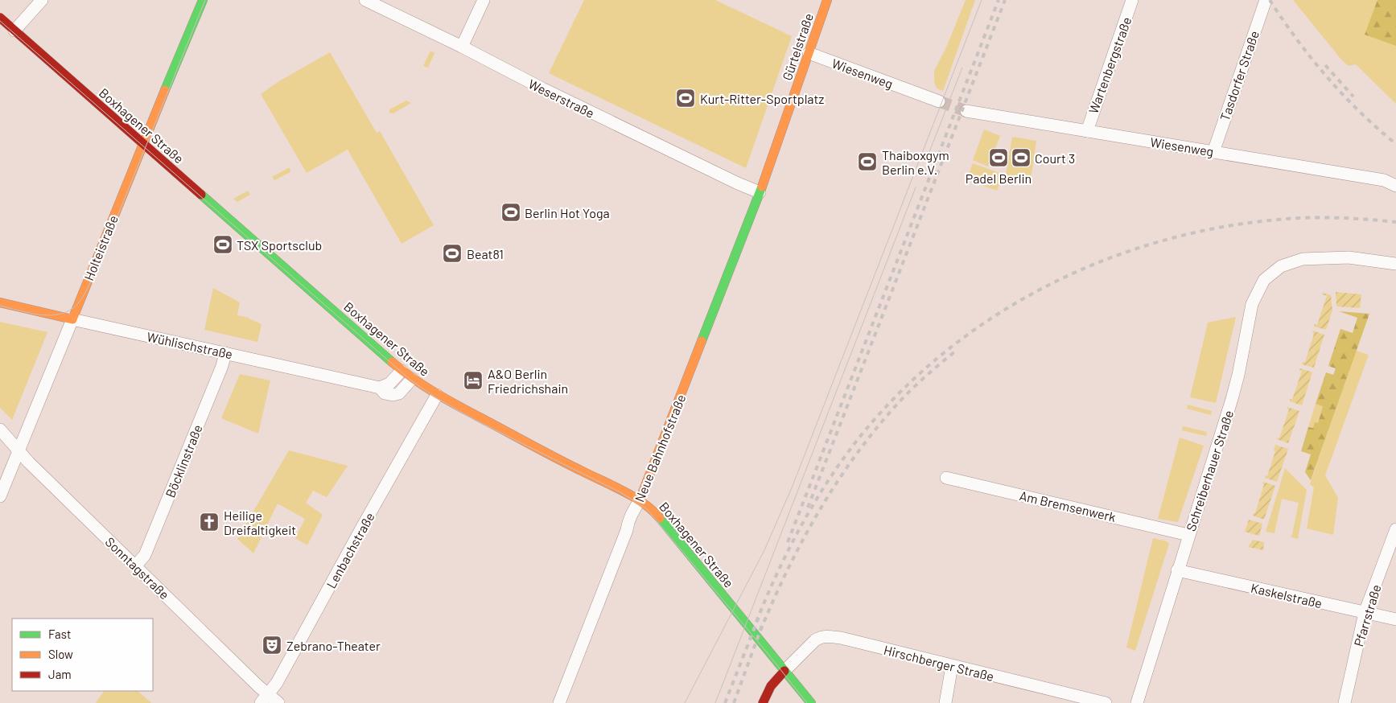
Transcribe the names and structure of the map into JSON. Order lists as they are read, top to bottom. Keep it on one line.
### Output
{"streets":{"street":["Gürtelstraße","Wartenbergstraße","Wiesenweg","Tasdorfer Straße","Weserstraße","Boxhagener Straße","Holteistraße","Wühlischstraße","Neue Bahnhofstraße","Böcklinstraße","Schreiberhauer Straße","Am Bremsenwerk","Lenbachstraße","Sonntagstraße","Kaskelstraße","Pfarrstraße","Hirschberger Straße"]},"crossings":[["Gürtelstraße","Wiesenweg"],["Gürtelstraße","Weserstraße"],["Gürtelstraße","Neue Bahnhofstraße"],["Wartenbergstraße","Wiesenweg"],["Wiesenweg","Tasdorfer Straße"],["Weserstraße","Neue Bahnhofstraße"],["Boxhagener Straße","Holteistraße"],["Boxhagener Straße","Wühlischstraße"],["Boxhagener Straße","Neue Bahnhofstraße"],["Boxhagener Straße","Lenbachstraße"],["Boxhagener Straße","Hirschberger Straße"],["Holteistraße","Wühlischstraße"],["Holteistraße","Sonntagstraße"],["Wühlischstraße","Böcklinstraße"],["Böcklinstraße","Sonntagstraße"],["Schreiberhauer Straße","Am Bremsenwerk"],["Schreiberhauer Straße","Kaskelstraße"],["Lenbachstraße","Sonntagstraße"],["Kaskelstraße","Pfarrstraße"]],"places":{"sports":["Kurt-Ritter-Sportplatz","Padel Berlin","Court 3","Thaiboxgym Berlin e.V.","Berlin Hot Yoga","TSX Sportsclub","Beat81"],"hotel":["A&O Berlin Friedrichshain"],"church":["Heilige Dreifaltigkeit"],"theatre":["Zebrano-Theater"]},"legend":["Fast","Slow","Jam"]}
